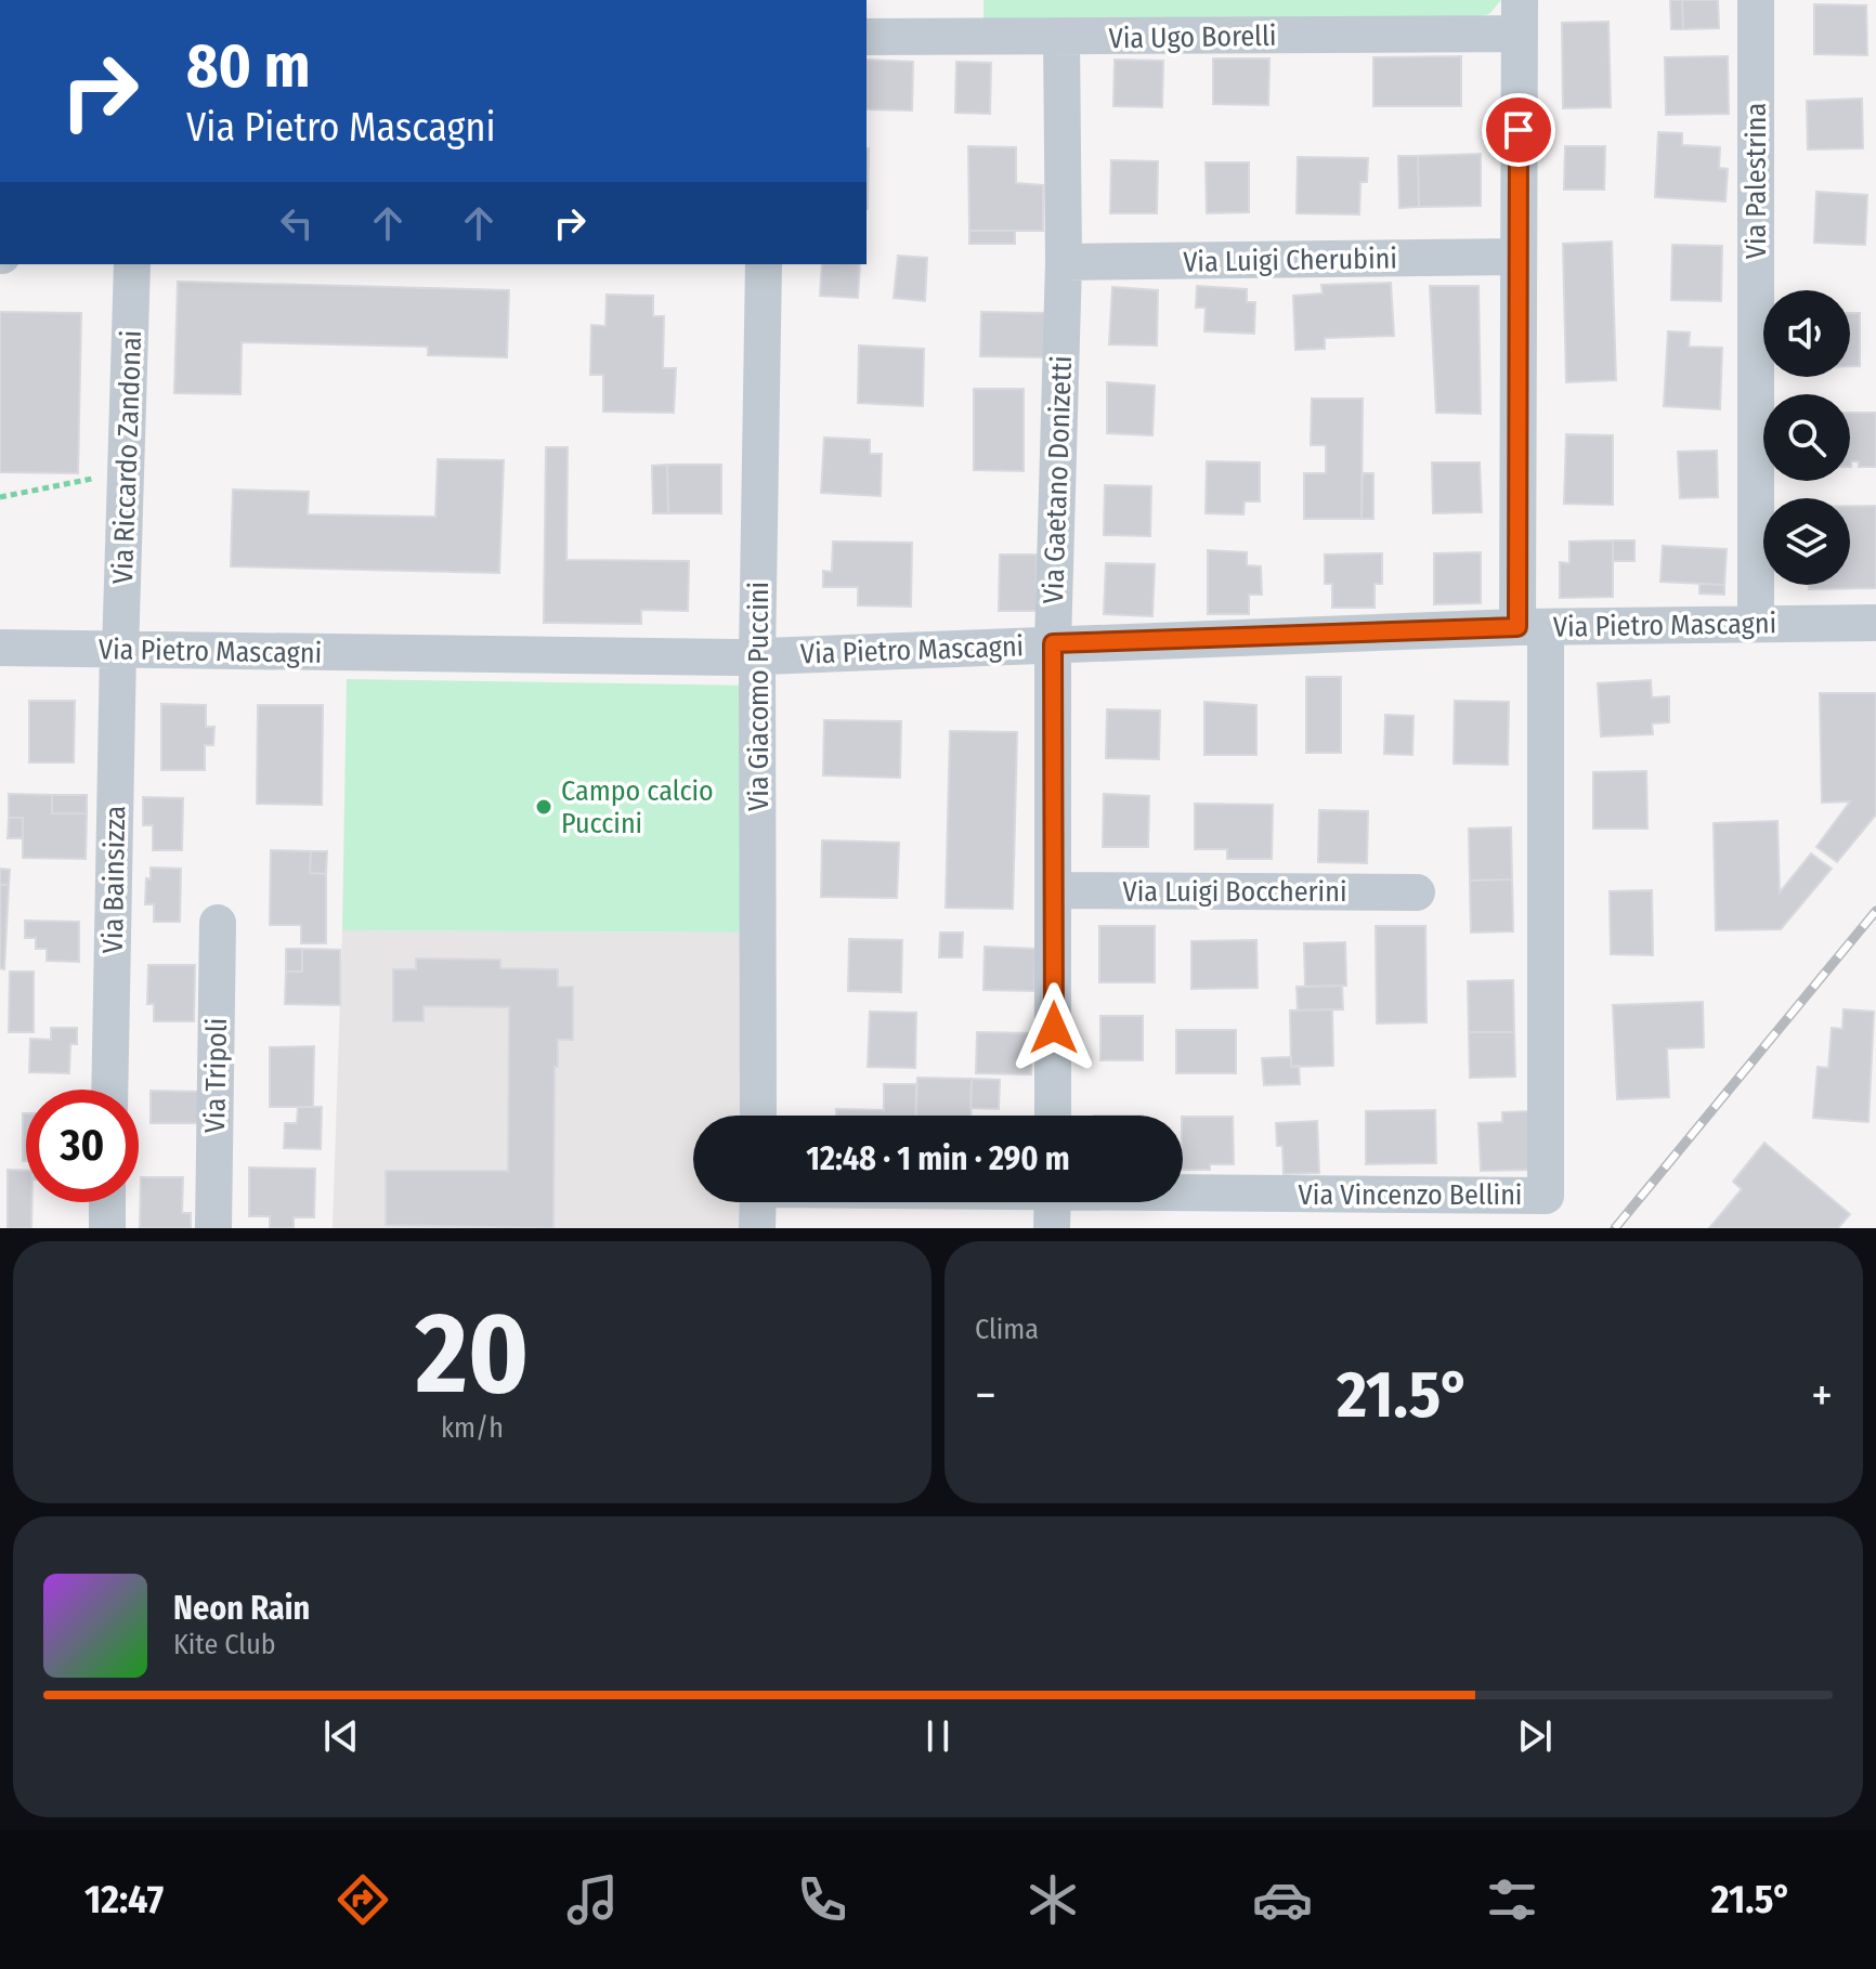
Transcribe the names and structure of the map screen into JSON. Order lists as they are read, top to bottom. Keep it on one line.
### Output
{"streets":{"street":["Via Ugo Borelli","Via Palestrina","Via Luigi Cherubini","Via Riccardo Zandonai","Via Gaetano Donizetti","Via Pietro Mascagni","Via Giacomo Puccini","Via Bainsizza","Via Luigi Boccherini","Via Tripoli","Via Vincenzo Bellini"]},"crossings":[["Via Ugo Borelli","Via Gaetano Donizetti"],["Via Palestrina","Via Pietro Mascagni"],["Via Luigi Cherubini","Via Gaetano Donizetti"],["Via Riccardo Zandonai","Via Pietro Mascagni"],["Via Riccardo Zandonai","Via Bainsizza"],["Via Gaetano Donizetti","Via Pietro Mascagni"],["Via Gaetano Donizetti","Via Luigi Boccherini"],["Via Pietro Mascagni","Via Giacomo Puccini"],["Via Pietro Mascagni","Via Bainsizza"],["Via Pietro Mascagni","Via Vincenzo Bellini"]],"places":["Campo calcio Puccini"],"page":{"turn":["80 m","Via Pietro Mascagni"],"limit":"30","trip":"12:48 · 1 min · 290 m","tile":[["20","km/h"],"Clima"],"heat":["−","21.5°","+"],"song":["Neon Rain","Kite Club"],"tabs":["12:47","21.5°"]}}
